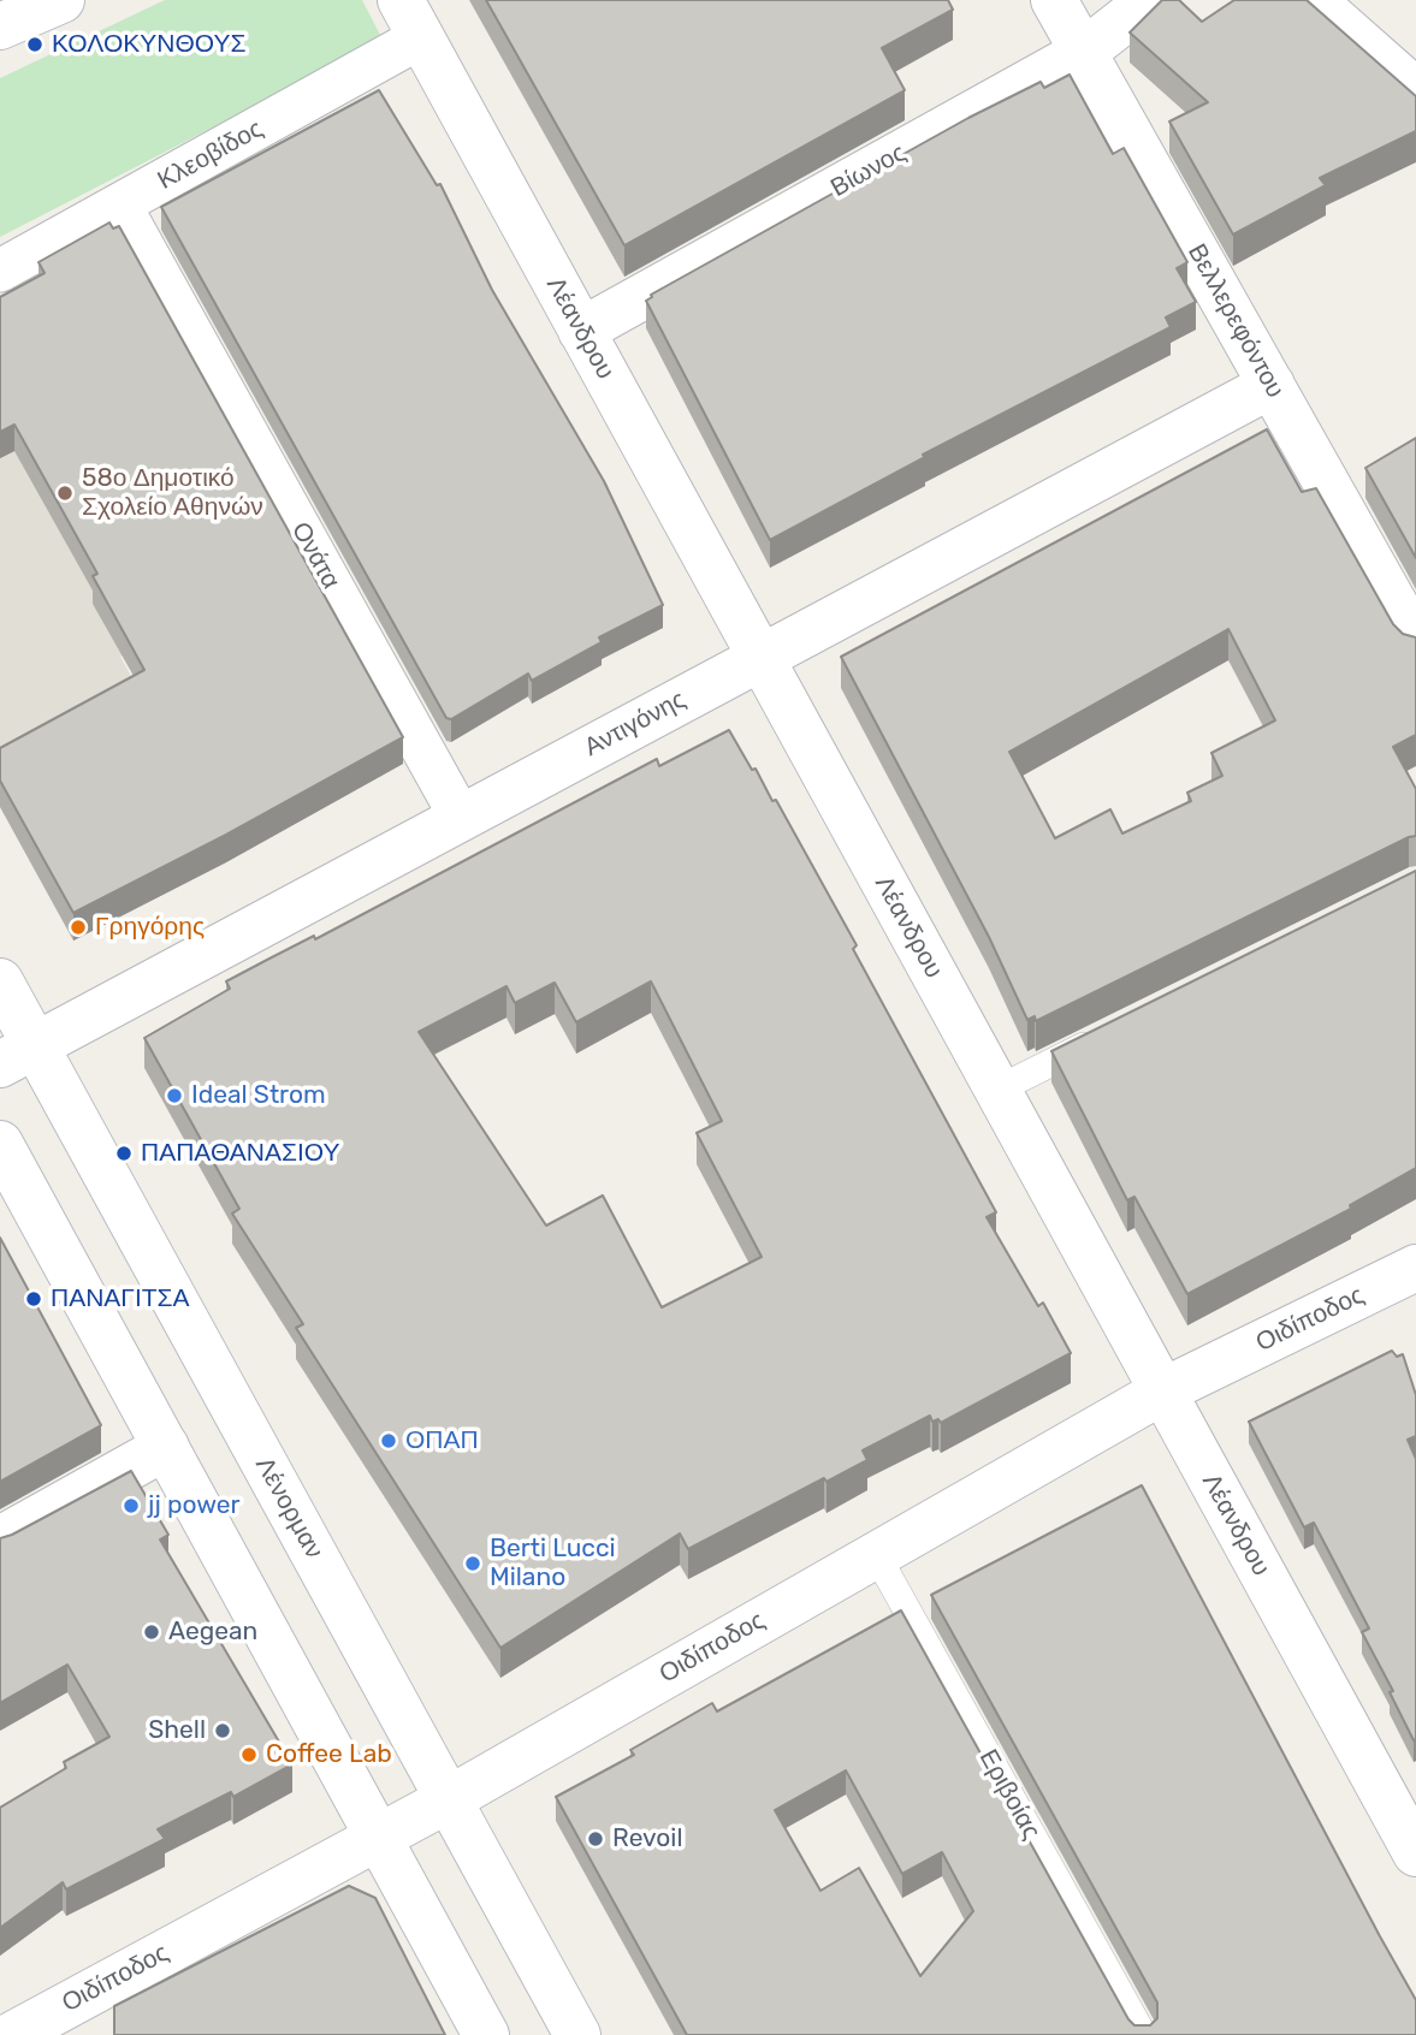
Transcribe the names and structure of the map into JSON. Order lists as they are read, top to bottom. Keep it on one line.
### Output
{"streets":{"street":["Κλεοβίδος","Βίωνος","Βελλερεφόντου","Λέανδρου","Ονάτα","Αντιγόνης","Οιδίποδος","Λένορμαν"],"lane":["Εριβοίας"]},"crossings":[["Κλεοβίδος","Λέανδρου"],["Κλεοβίδος","Ονάτα"],["Βίωνος","Βελλερεφόντου"],["Βίωνος","Λέανδρου"],["Βελλερεφόντου","Αντιγόνης"],["Λέανδρου","Αντιγόνης"],["Λέανδρου","Οιδίποδος"],["Ονάτα","Αντιγόνης"],["Αντιγόνης","Λένορμαν"],["Οιδίποδος","Λένορμαν"],["Οιδίποδος","Εριβοίας"]],"places":["ΚΟΛΟΚΥΝΘΟΥΣ","58ο Δημοτικό Σχολείο Αθηνών","Γρηγόρης","Ideal Strom","ΠΑΠΑΘΑΝΑΣΙΟΥ","ΠΑΝΑΓΙΤΣΑ","ΟΠΑΠ","jj power","Berti Lucci Milano","Aegean","Shell","Coffee Lab","Revoil"]}
